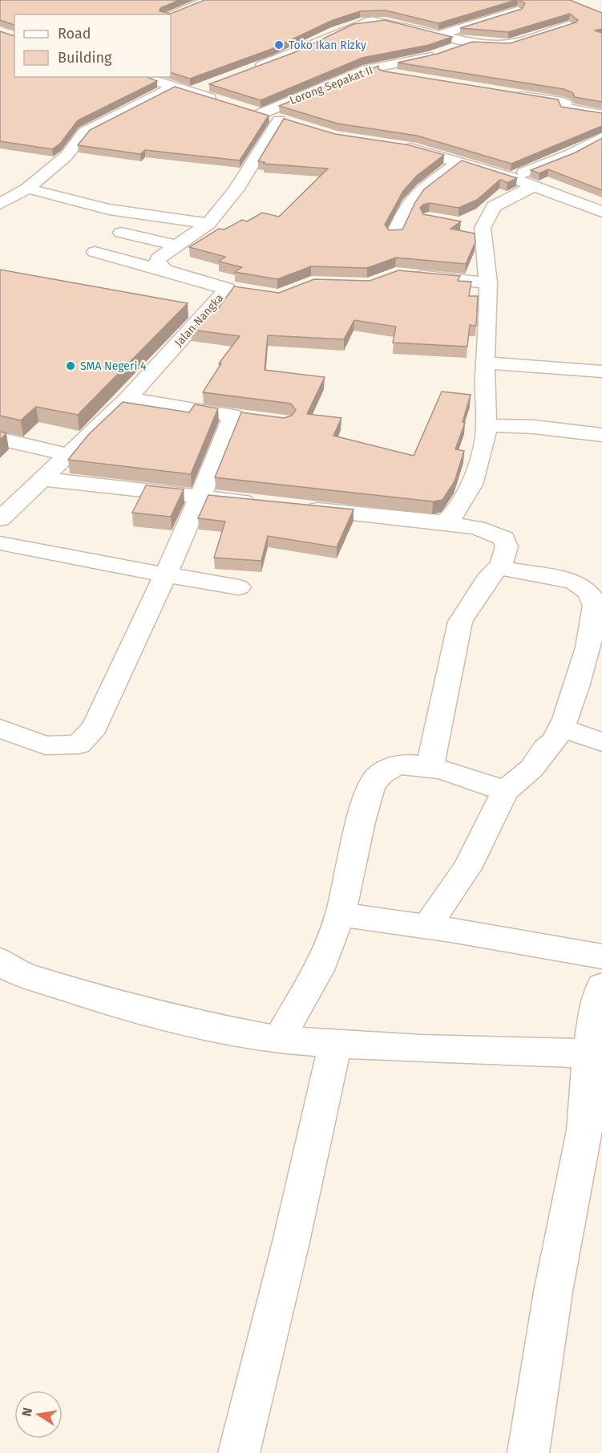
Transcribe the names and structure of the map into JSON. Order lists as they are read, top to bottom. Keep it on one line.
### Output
{"streets":{"street":["Lorong Sepakat II","Jalan Nangka"]},"places":["Toko Ikan Rizky","SMA Negeri 4"],"legend":["Road","Building"],"north":"left"}
